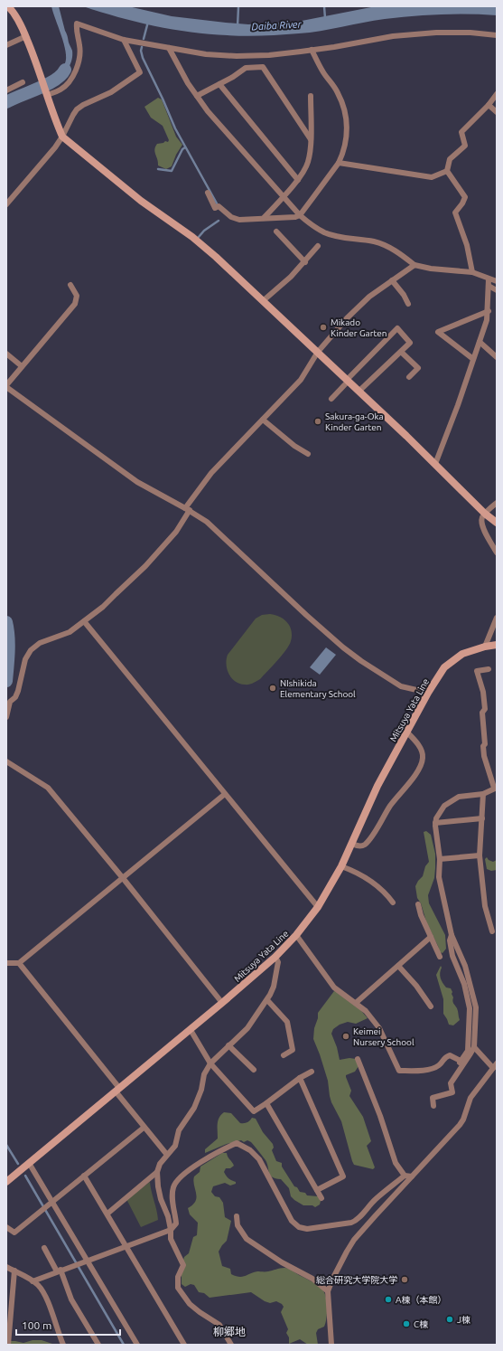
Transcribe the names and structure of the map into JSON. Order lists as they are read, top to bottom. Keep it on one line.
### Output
{"streets":{"main road":["Mitsuya Yata Line"]},"districts":["柳郷地"],"water":["Daiba River"],"places":["Mikado Kinder Garten","Sakura-ga-Oka Kinder Garten","NIshikida Elementary School","Keimei Nursery School","総合研究大学院大学","A棟（本館）","J棟","C棟"],"scale_bar":"100 m"}
